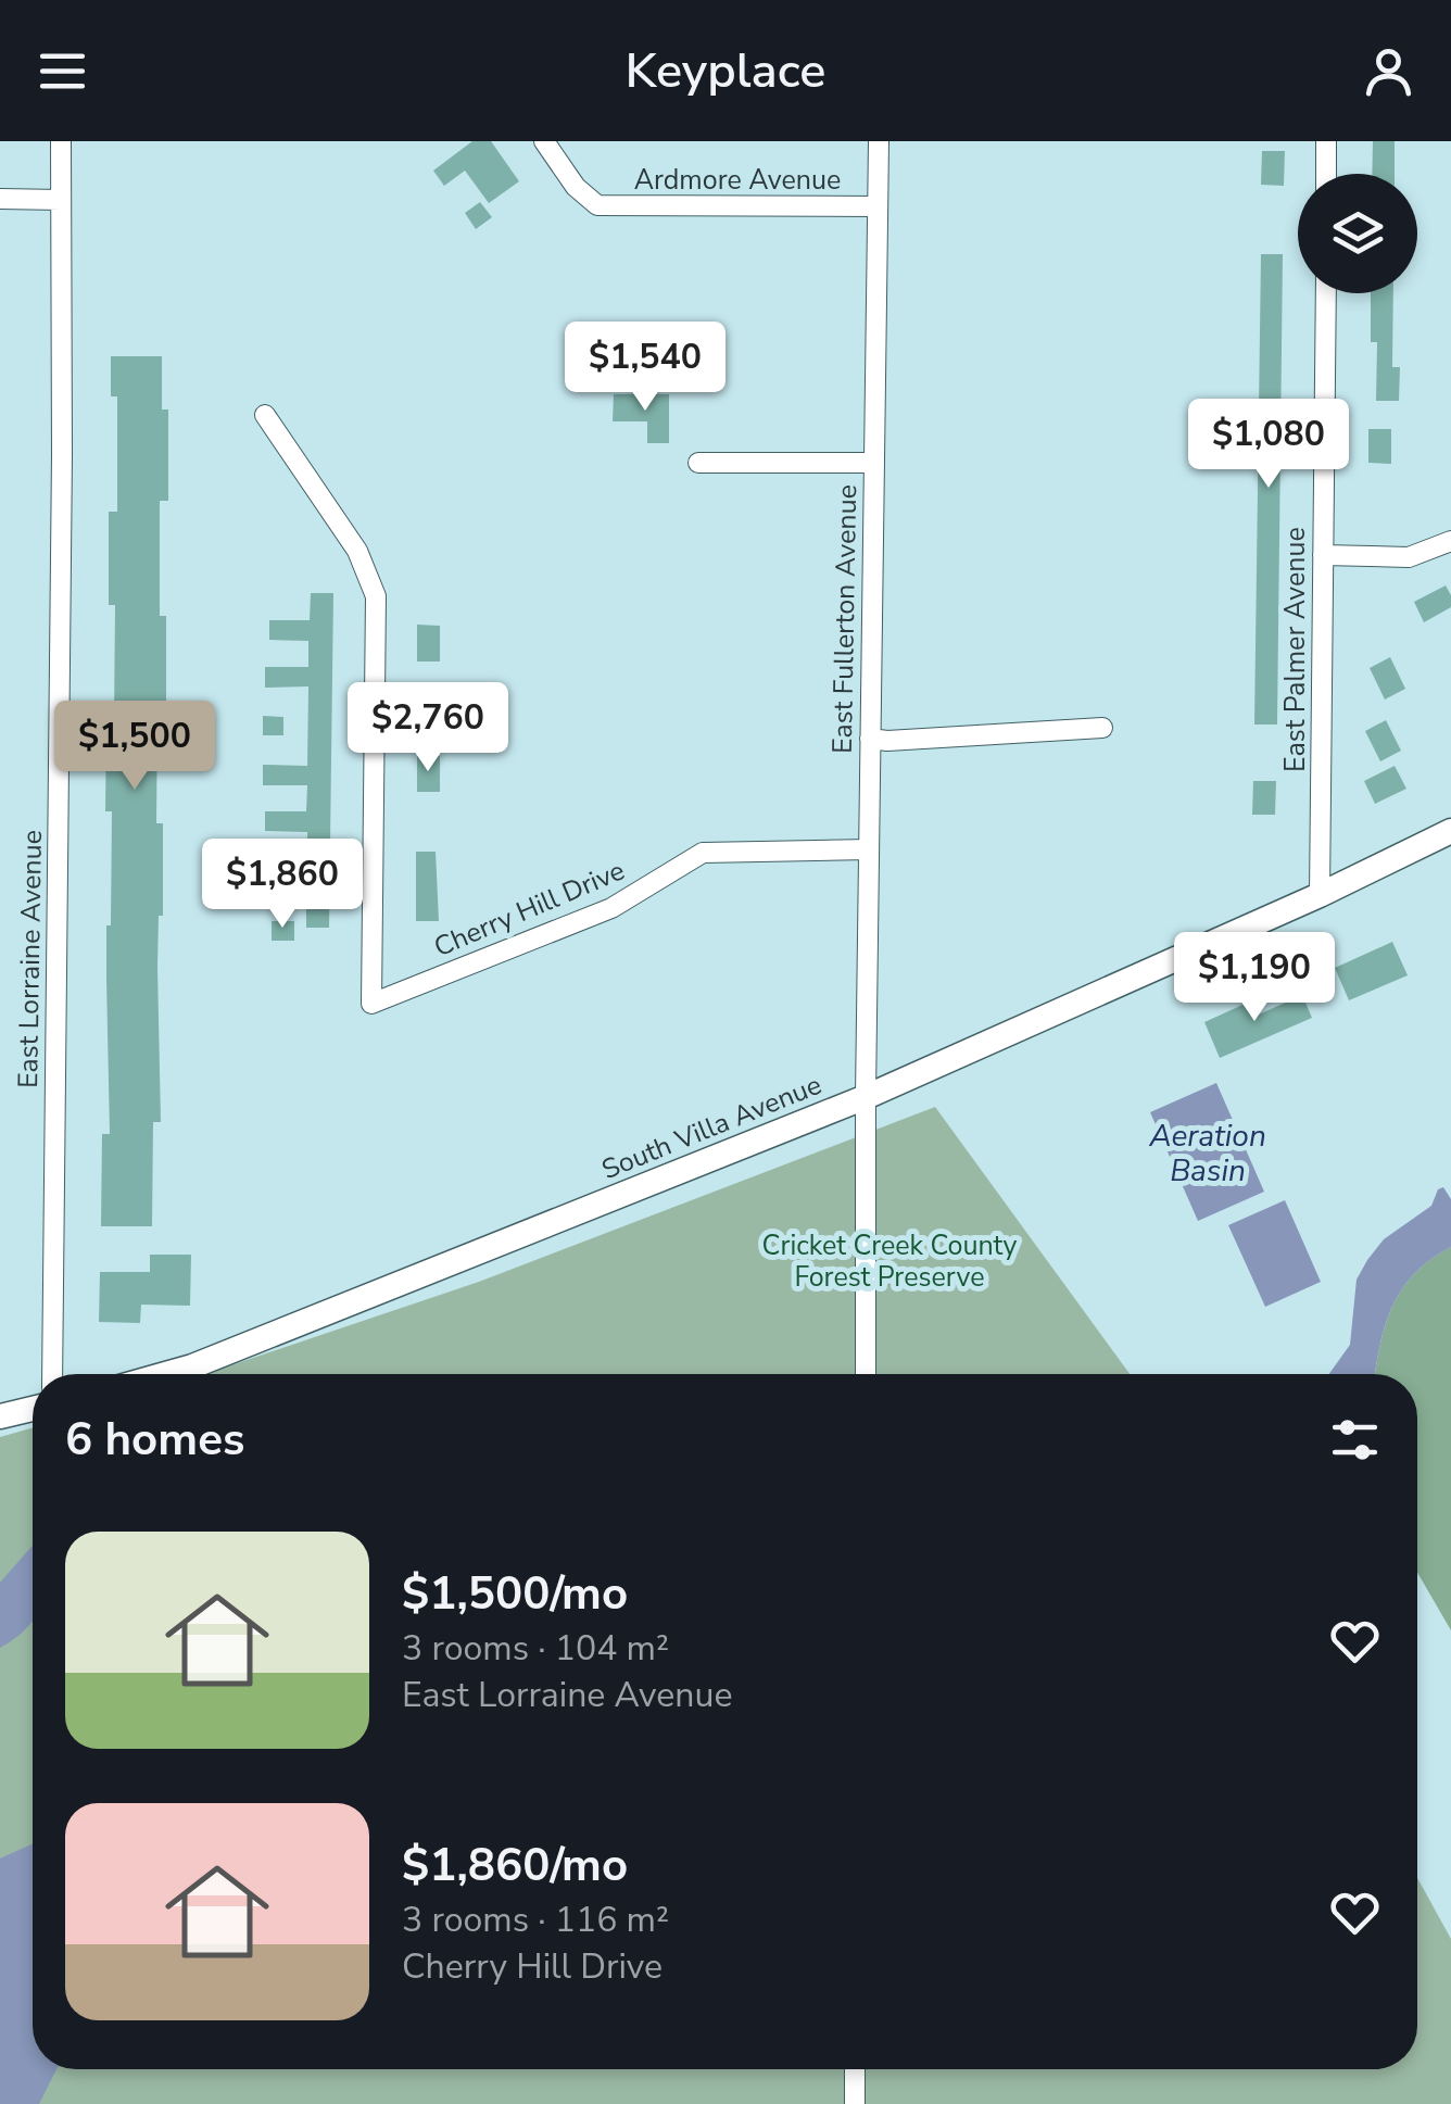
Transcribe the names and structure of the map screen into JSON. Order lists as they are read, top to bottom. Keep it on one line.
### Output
{"streets":{"main road":["South Villa Avenue"],"street":["Ardmore Avenue","East Fullerton Avenue","East Palmer Avenue","Cherry Hill Drive","East Lorraine Avenue"]},"crossings":[["Ardmore Avenue","East Fullerton Avenue"],["East Fullerton Avenue","Cherry Hill Drive"],["East Fullerton Avenue","South Villa Avenue"],["East Palmer Avenue","South Villa Avenue"]],"water":["Aeration Basin"],"parks":["Cricket Creek County Forest Preserve"],"page":{"header":"Keyplace","price":["$1,540","$1,080","$2,760","$1,500","$1,860","$1,190"],"heading":"6 homes","list":[{"name":"$1,500/mo","note":"3 rooms · 104 m² · East Lorraine Avenue"},{"name":"$1,860/mo","note":"3 rooms · 116 m² · Cherry Hill Drive"}]}}
